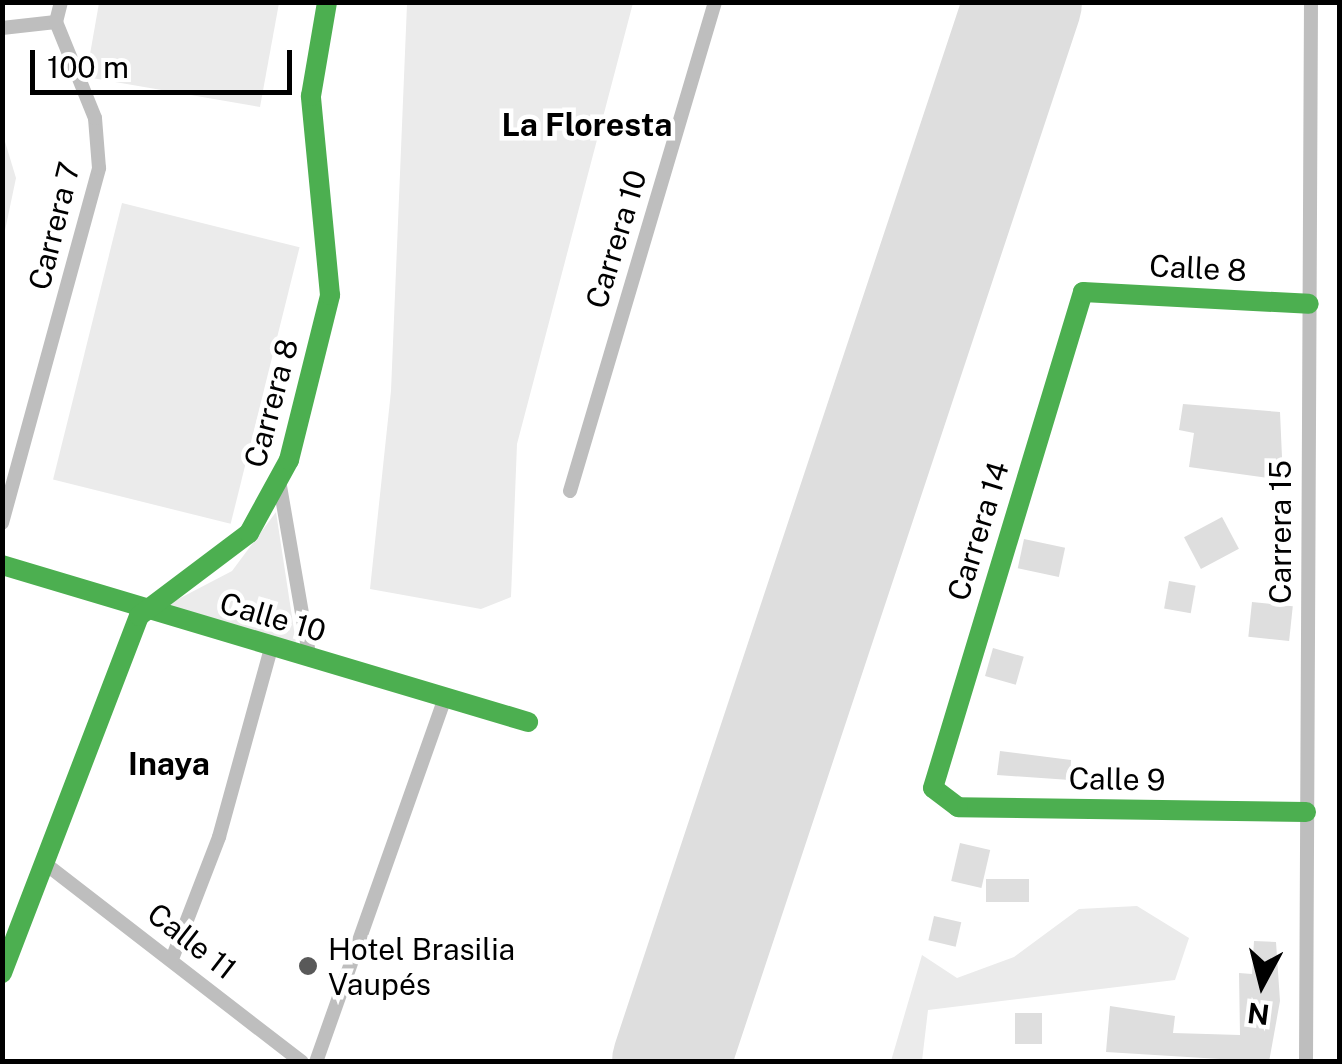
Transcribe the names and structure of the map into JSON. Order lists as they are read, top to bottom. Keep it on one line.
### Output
{"streets":{"street":["Carrera 7","Carrera 10","Calle 8","Carrera 8","Carrera 14","Carrera 15","Calle 10","Calle 9","Calle 11"]},"crossings":[["Calle 8","Carrera 14"],["Calle 8","Carrera 15"],["Carrera 8","Calle 10"],["Carrera 14","Calle 9"],["Carrera 15","Calle 9"]],"districts":["La Floresta","Inaya"],"places":["Hotel Brasilia Vaupés"],"scale_bar":"100 m","north":"bottom"}
